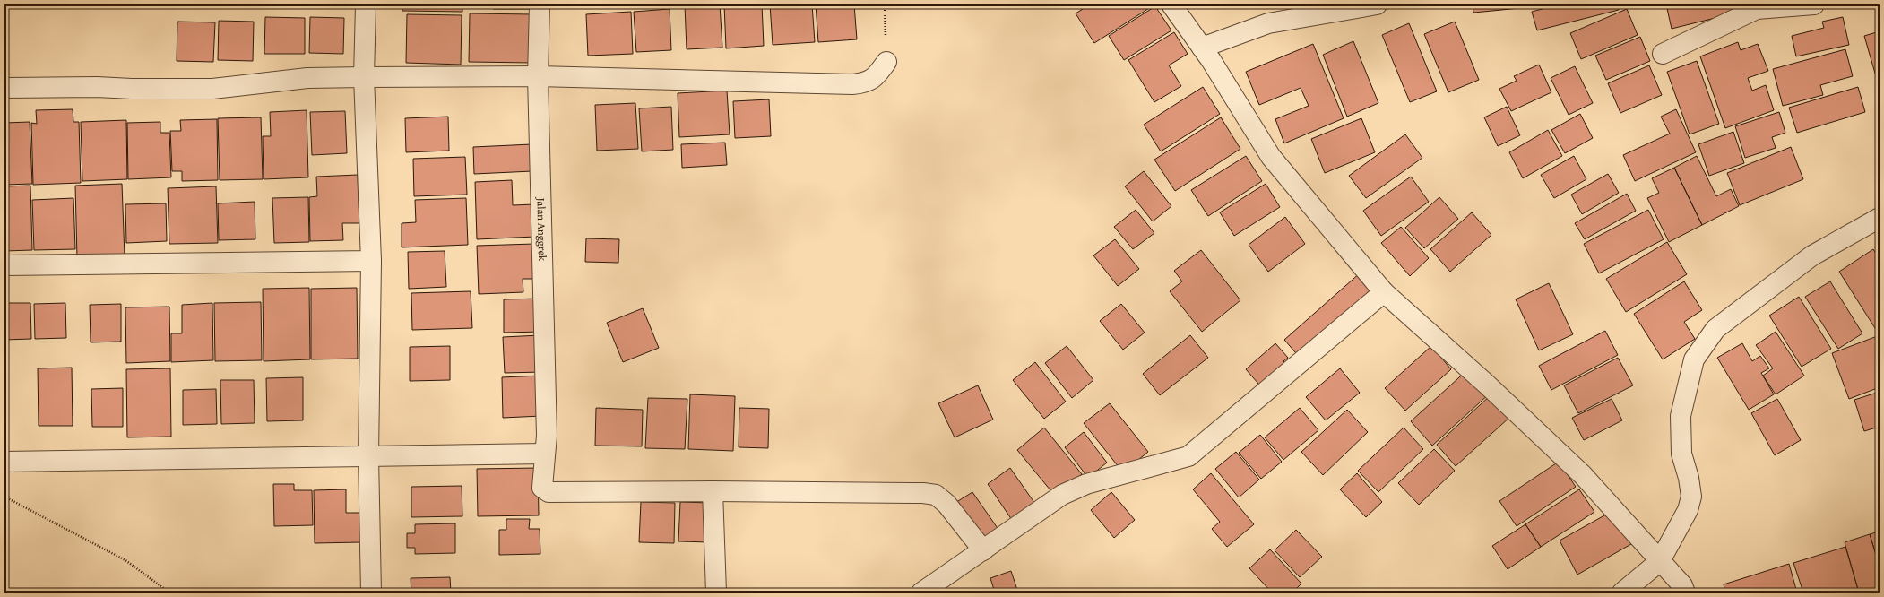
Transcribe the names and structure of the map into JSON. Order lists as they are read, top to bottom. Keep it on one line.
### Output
{"streets":{"street":["Jalan Anggrek"]}}
